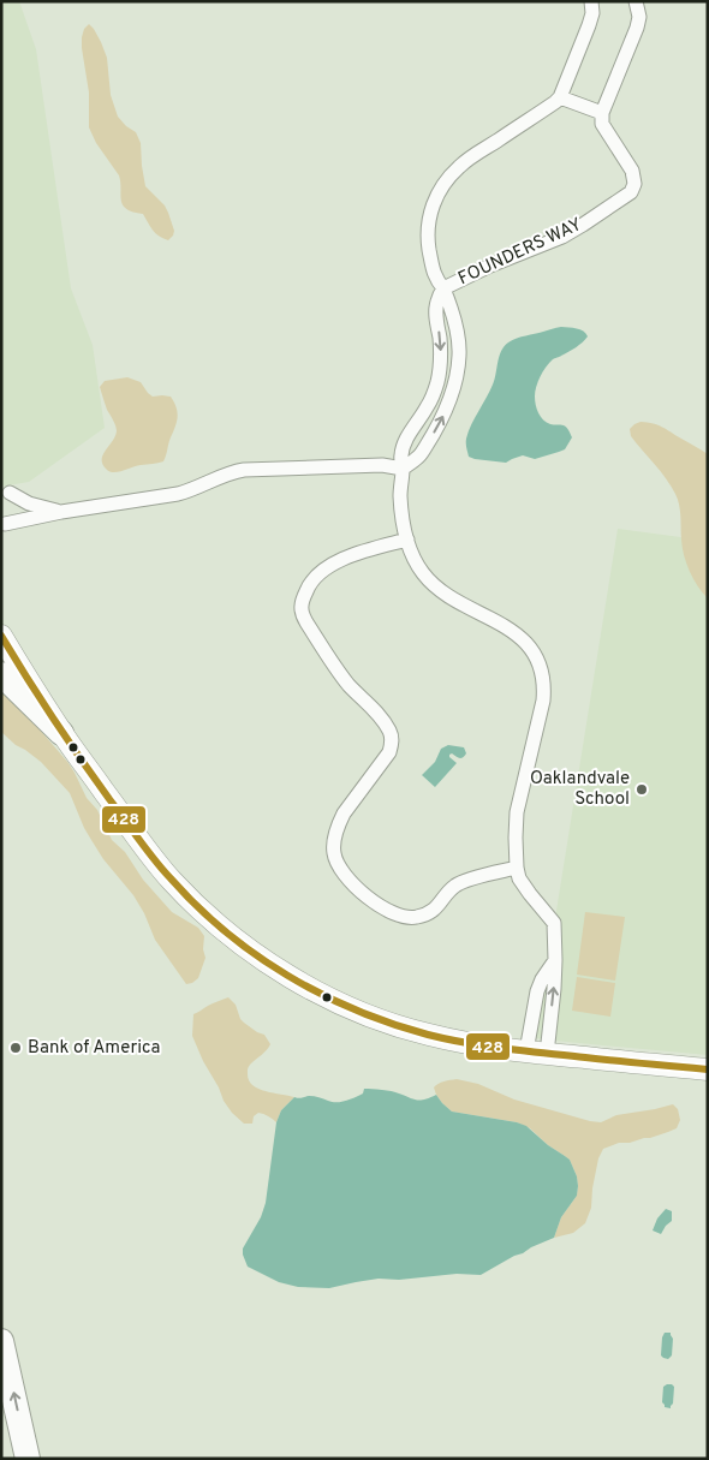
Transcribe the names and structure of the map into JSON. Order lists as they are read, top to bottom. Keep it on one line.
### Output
{"streets":{"street":["FOUNDERS WAY"]},"places":["Oaklandvale School","Bank of America"],"lines":["transit line 428"]}
